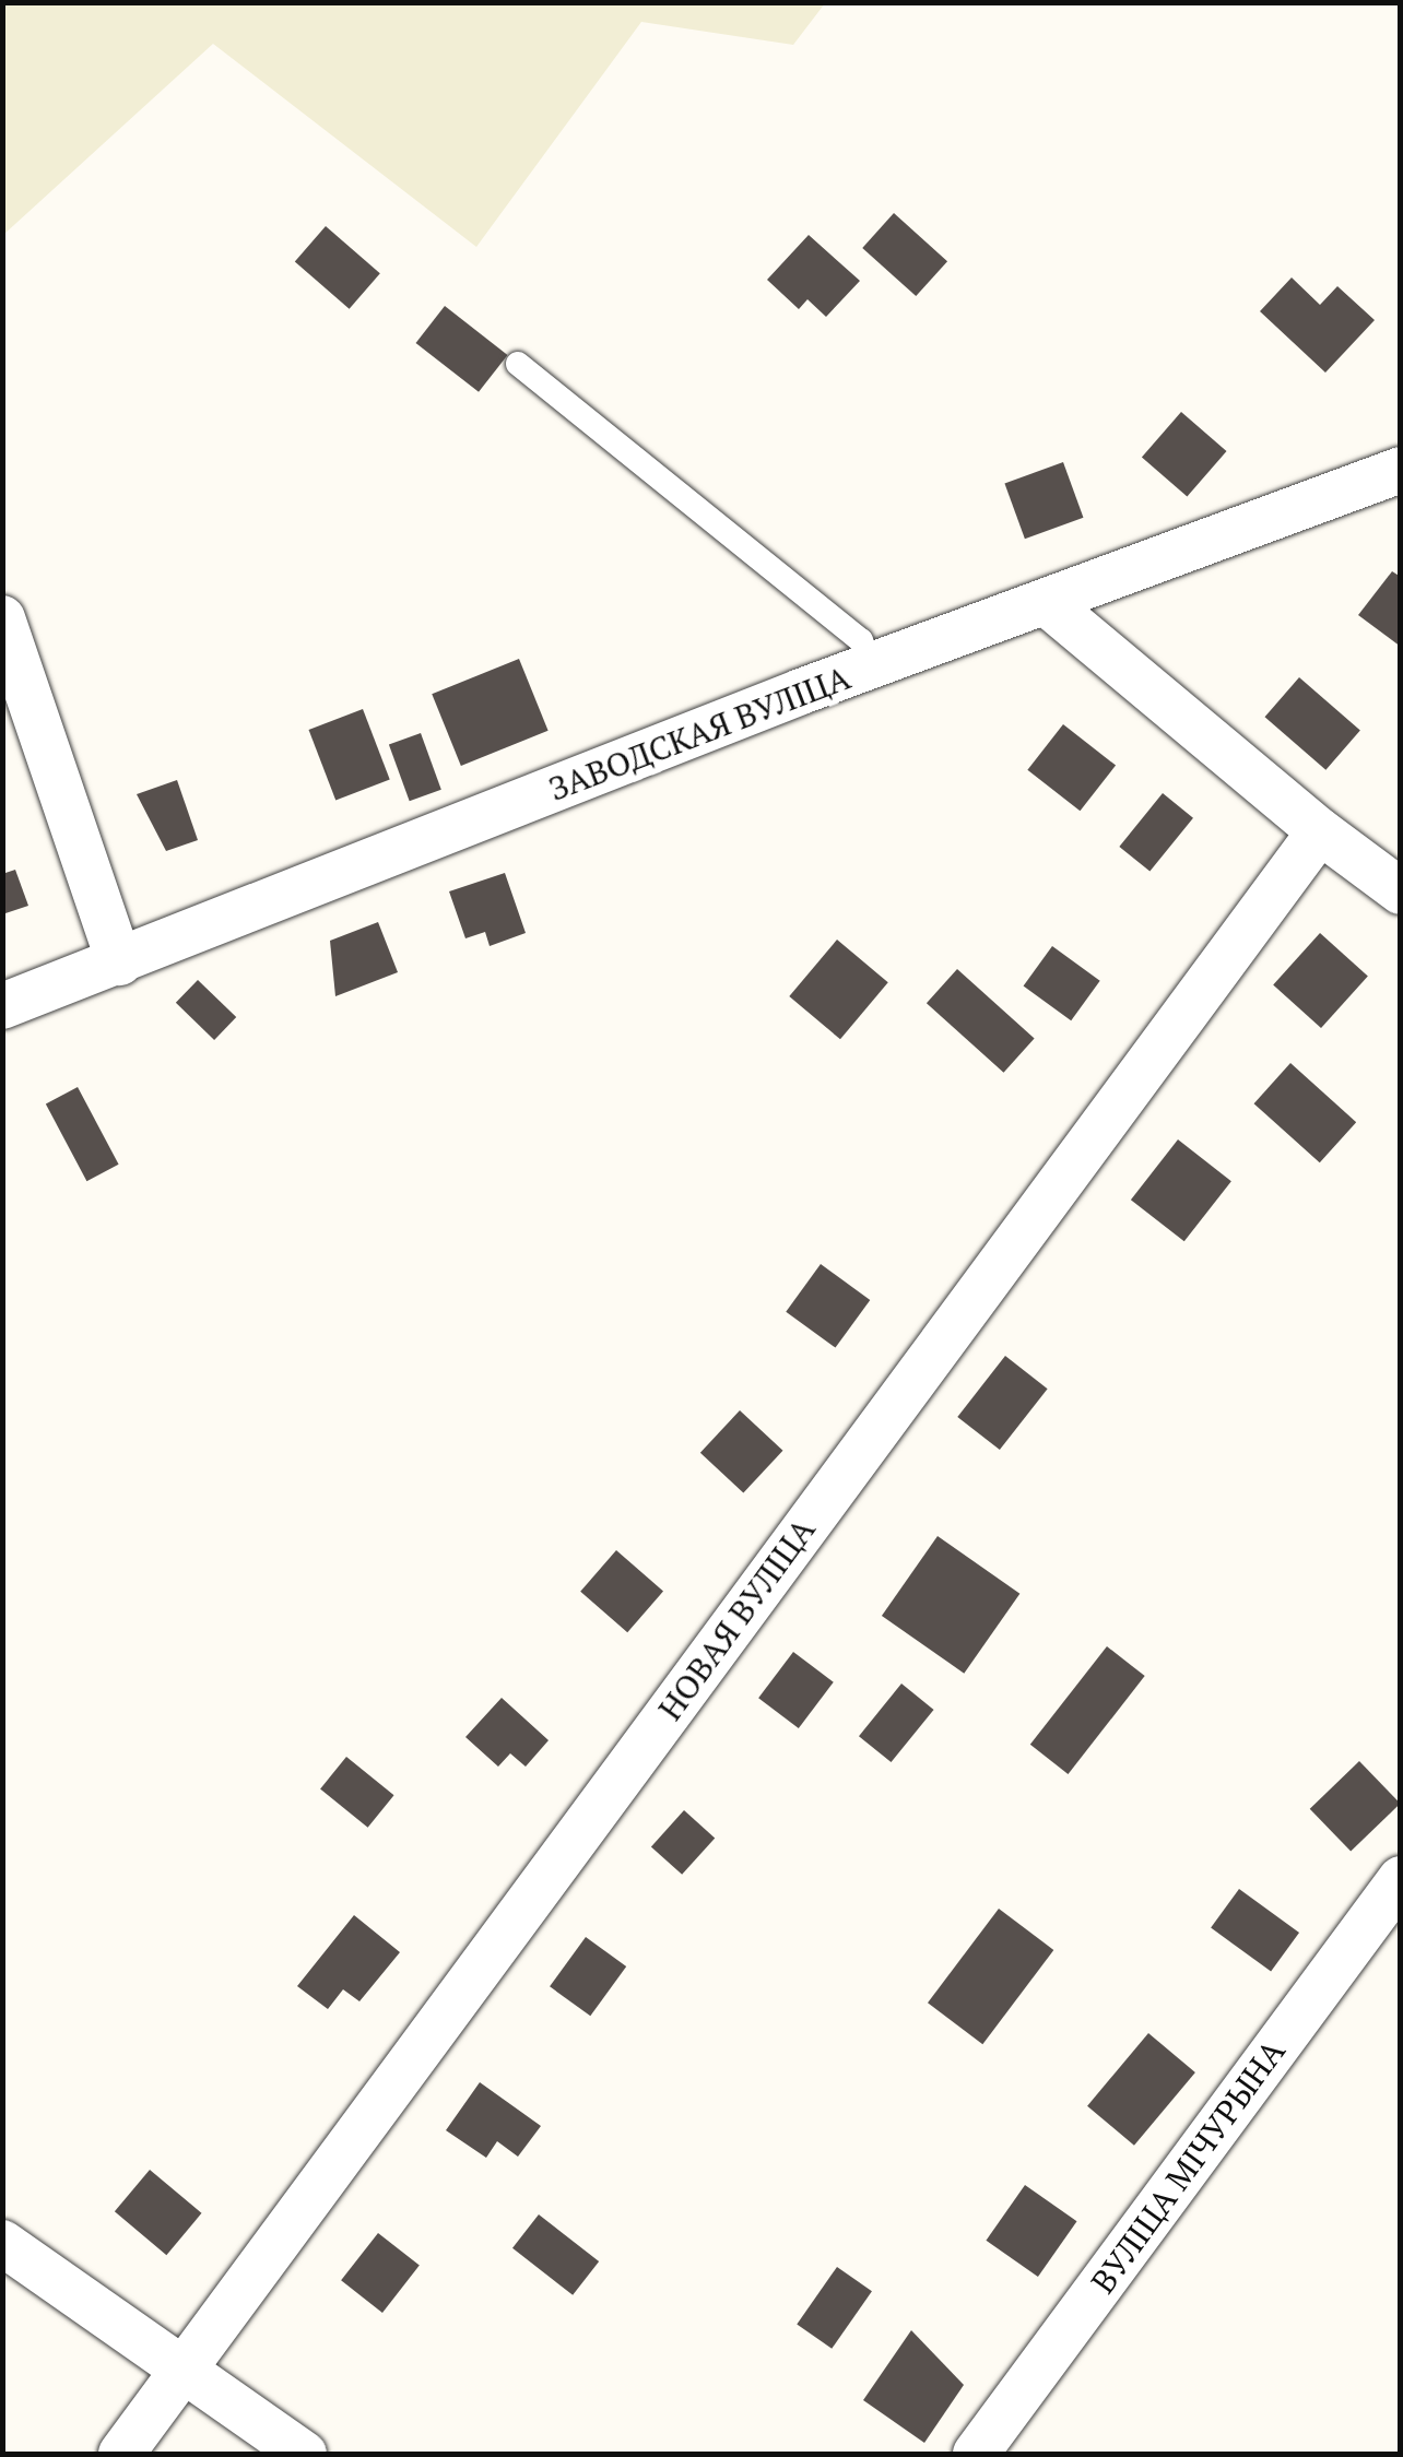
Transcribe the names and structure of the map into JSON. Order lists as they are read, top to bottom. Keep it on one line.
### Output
{"streets":{"street":["ЗАВОДСКАЯ ВУЛІЦА","НОВАЯ ВУЛІЦА","ВУЛІЦА МІЧУРЫНА"]}}
